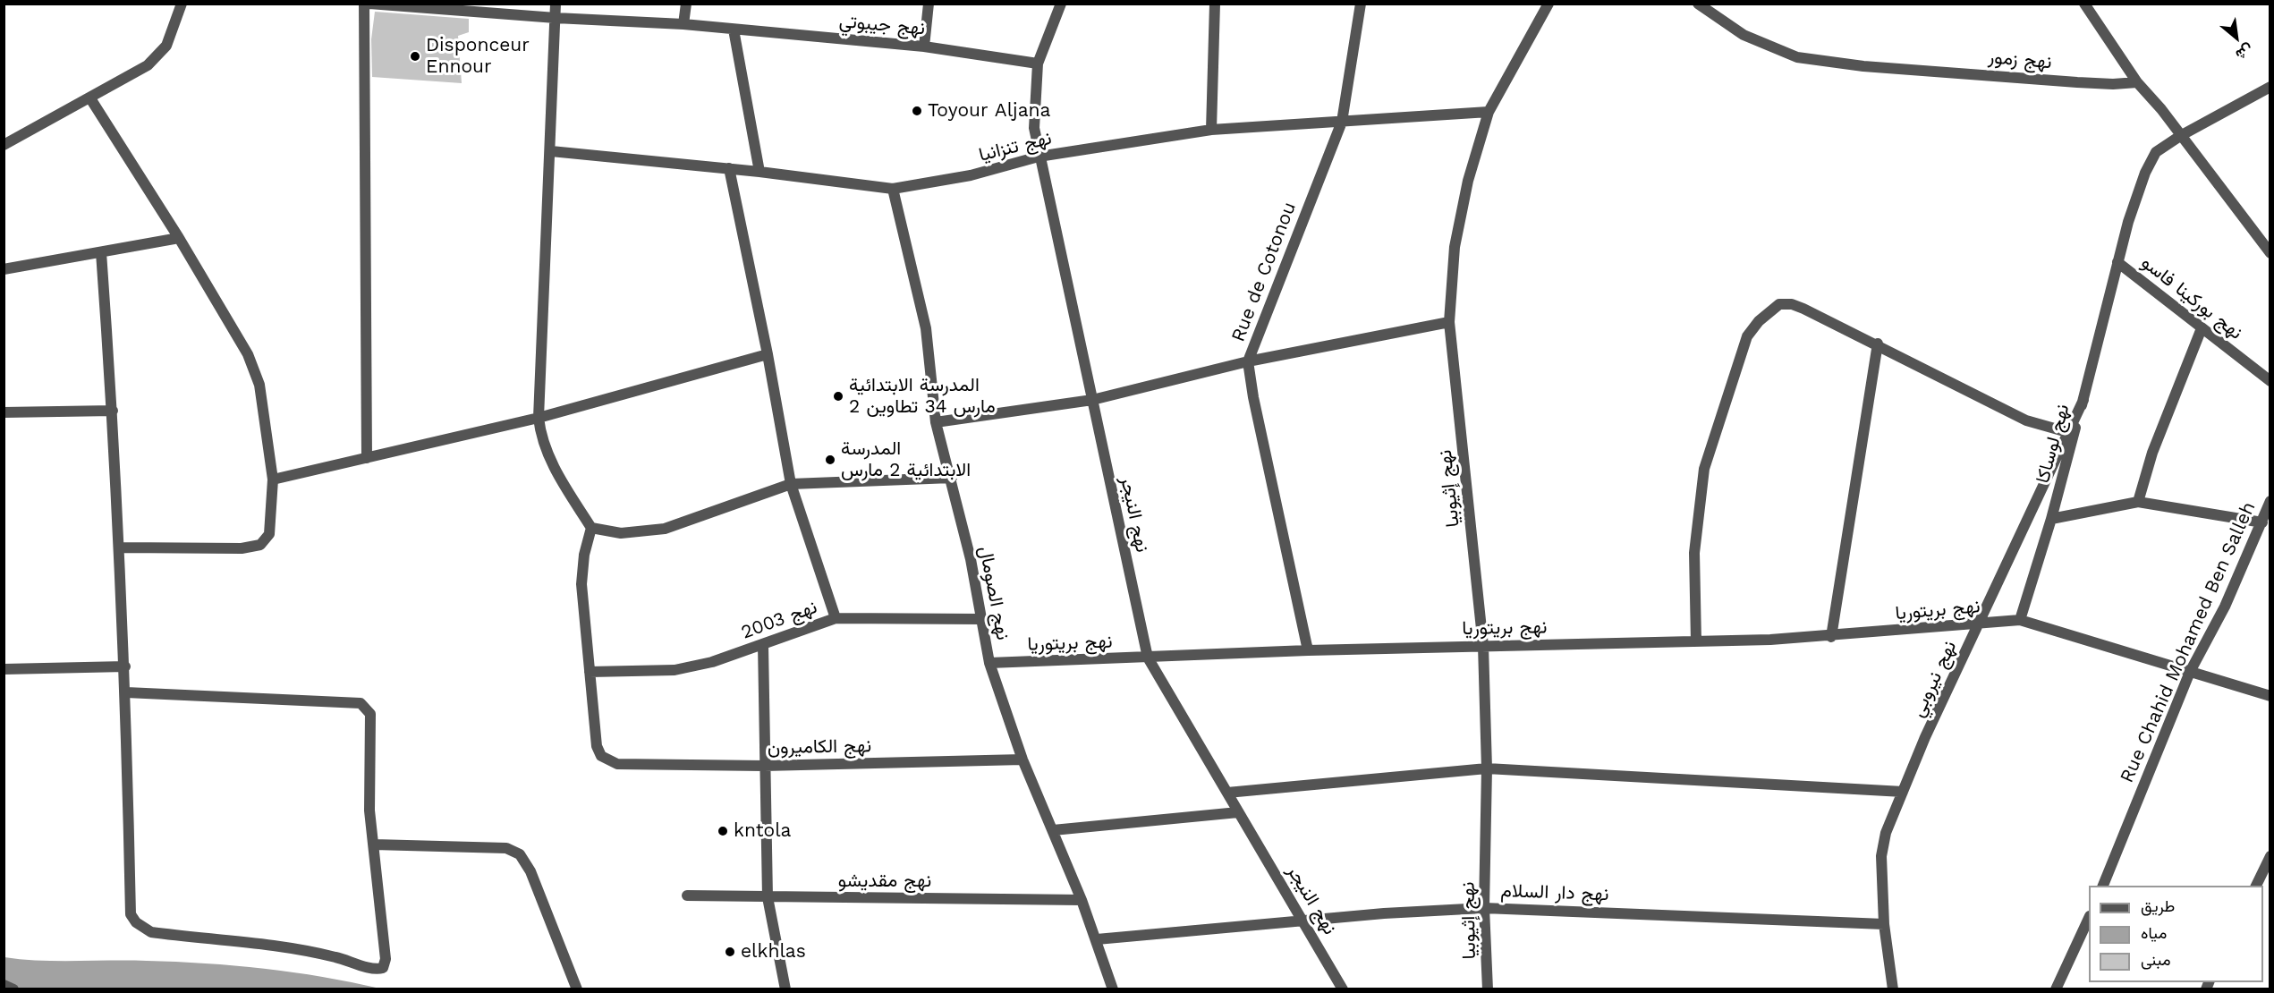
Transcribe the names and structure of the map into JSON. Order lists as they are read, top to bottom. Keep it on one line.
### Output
{"streets":{"street":["نهج جيبوتي","نهج زمور","نهج تنزانيا","Rue de Cotonou","نهج بوركينا فاسو","نهج لوساكا","نهج إثيوبيا","نهج النيجر","نهج الصومال","نهج بريتوريا","نهج 2003","Rue Chahid Mohamed Ben Salleh","نهج نيروبي","نهج الكاميرون","نهج مقديشو","نهج دار السلام"]},"crossings":[["نهج جيبوتي","نهج النيجر"],["نهج تنزانيا","Rue de Cotonou"],["نهج تنزانيا","نهج إثيوبيا"],["نهج تنزانيا","نهج النيجر"],["نهج تنزانيا","نهج الصومال"],["Rue de Cotonou","نهج بريتوريا"],["نهج بوركينا فاسو","نهج لوساكا"],["نهج لوساكا","نهج بريتوريا"],["نهج لوساكا","نهج نيروبي"],["نهج إثيوبيا","نهج بريتوريا"],["نهج إثيوبيا","نهج دار السلام"],["نهج النيجر","نهج بريتوريا"],["نهج النيجر","نهج دار السلام"],["نهج الصومال","نهج بريتوريا"],["نهج الصومال","نهج 2003"],["نهج الصومال","نهج الكاميرون"],["نهج الصومال","نهج مقديشو"],["نهج الصومال","نهج دار السلام"],["نهج بريتوريا","نهج نيروبي"],["نهج 2003","نهج الكاميرون"],["نهج نيروبي","نهج دار السلام"]],"places":["Disponceur Ennour","Toyour Aljana","المدرسة الابتدائية 2 مارس 34 تطاوين","المدرسة الابتدائية 2 مارس","kntola","elkhlas"],"legend":["طريق","مياه","مبنى"],"north":"bottom right"}
